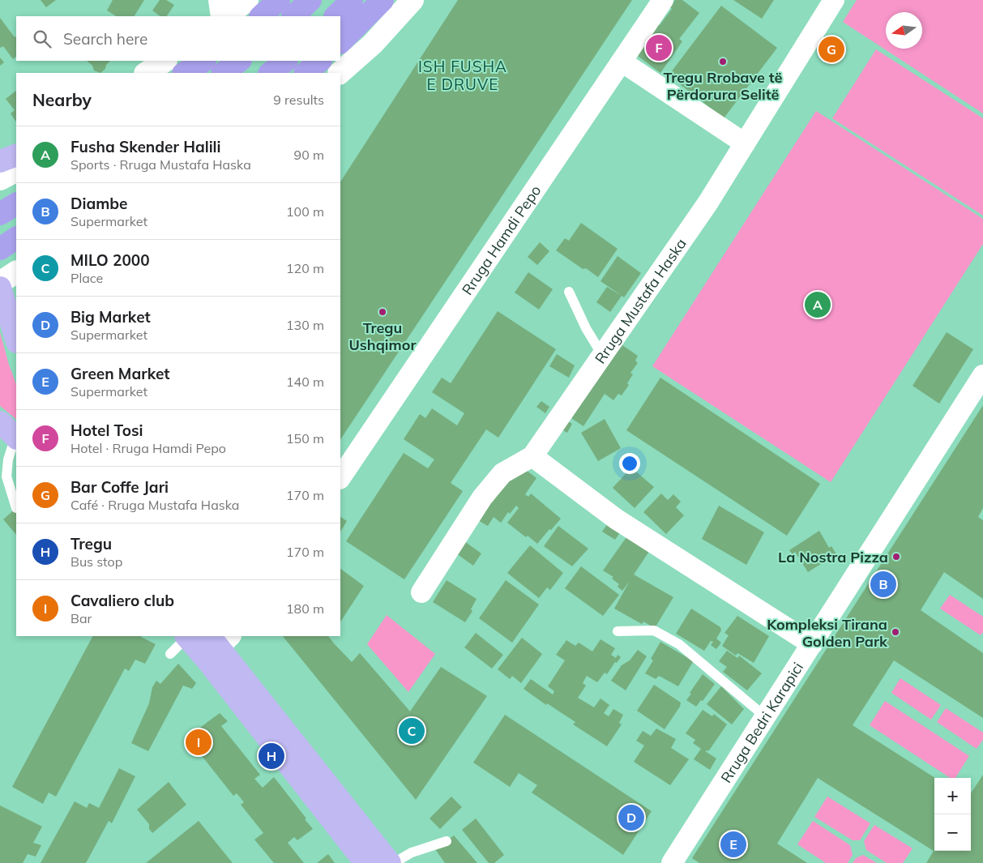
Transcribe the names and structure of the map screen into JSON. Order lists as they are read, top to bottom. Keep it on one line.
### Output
{"streets":{"street":["Rruga Hamdi Pepo","Rruga Mustafa Haska","Rruga Bedri Karapici"]},"districts":["ISH FUSHA E DRUVE"],"places":["Tregu Rrobave të Përdorura Selitë","Tregu Ushqimor","La Nostra Pizza","Kompleksi Tirana Golden Park"],"north":"left","page":{"search":"Search here","pins":["F","G","A","B","C","I","H","D","E"],"heading":["Nearby","9 results"],"list":[{"mark":"A","name":"Fusha Skender Halili","note":"Sports · Rruga Mustafa Haska","value":"90 m"},{"mark":"B","name":"Diambe","note":"Supermarket","value":"100 m"},{"mark":"C","name":"MILO 2000","note":"Place","value":"120 m"},{"mark":"D","name":"Big Market","note":"Supermarket","value":"130 m"},{"mark":"E","name":"Green Market","note":"Supermarket","value":"140 m"},{"mark":"F","name":"Hotel Tosi","note":"Hotel · Rruga Hamdi Pepo","value":"150 m"},{"mark":"G","name":"Bar Coffe Jari","note":"Café · Rruga Mustafa Haska","value":"170 m"},{"mark":"H","name":"Tregu","note":"Bus stop","value":"170 m"},{"mark":"I","name":"Cavaliero club","note":"Bar","value":"180 m"}],"map_buttons":["+","−"]}}
